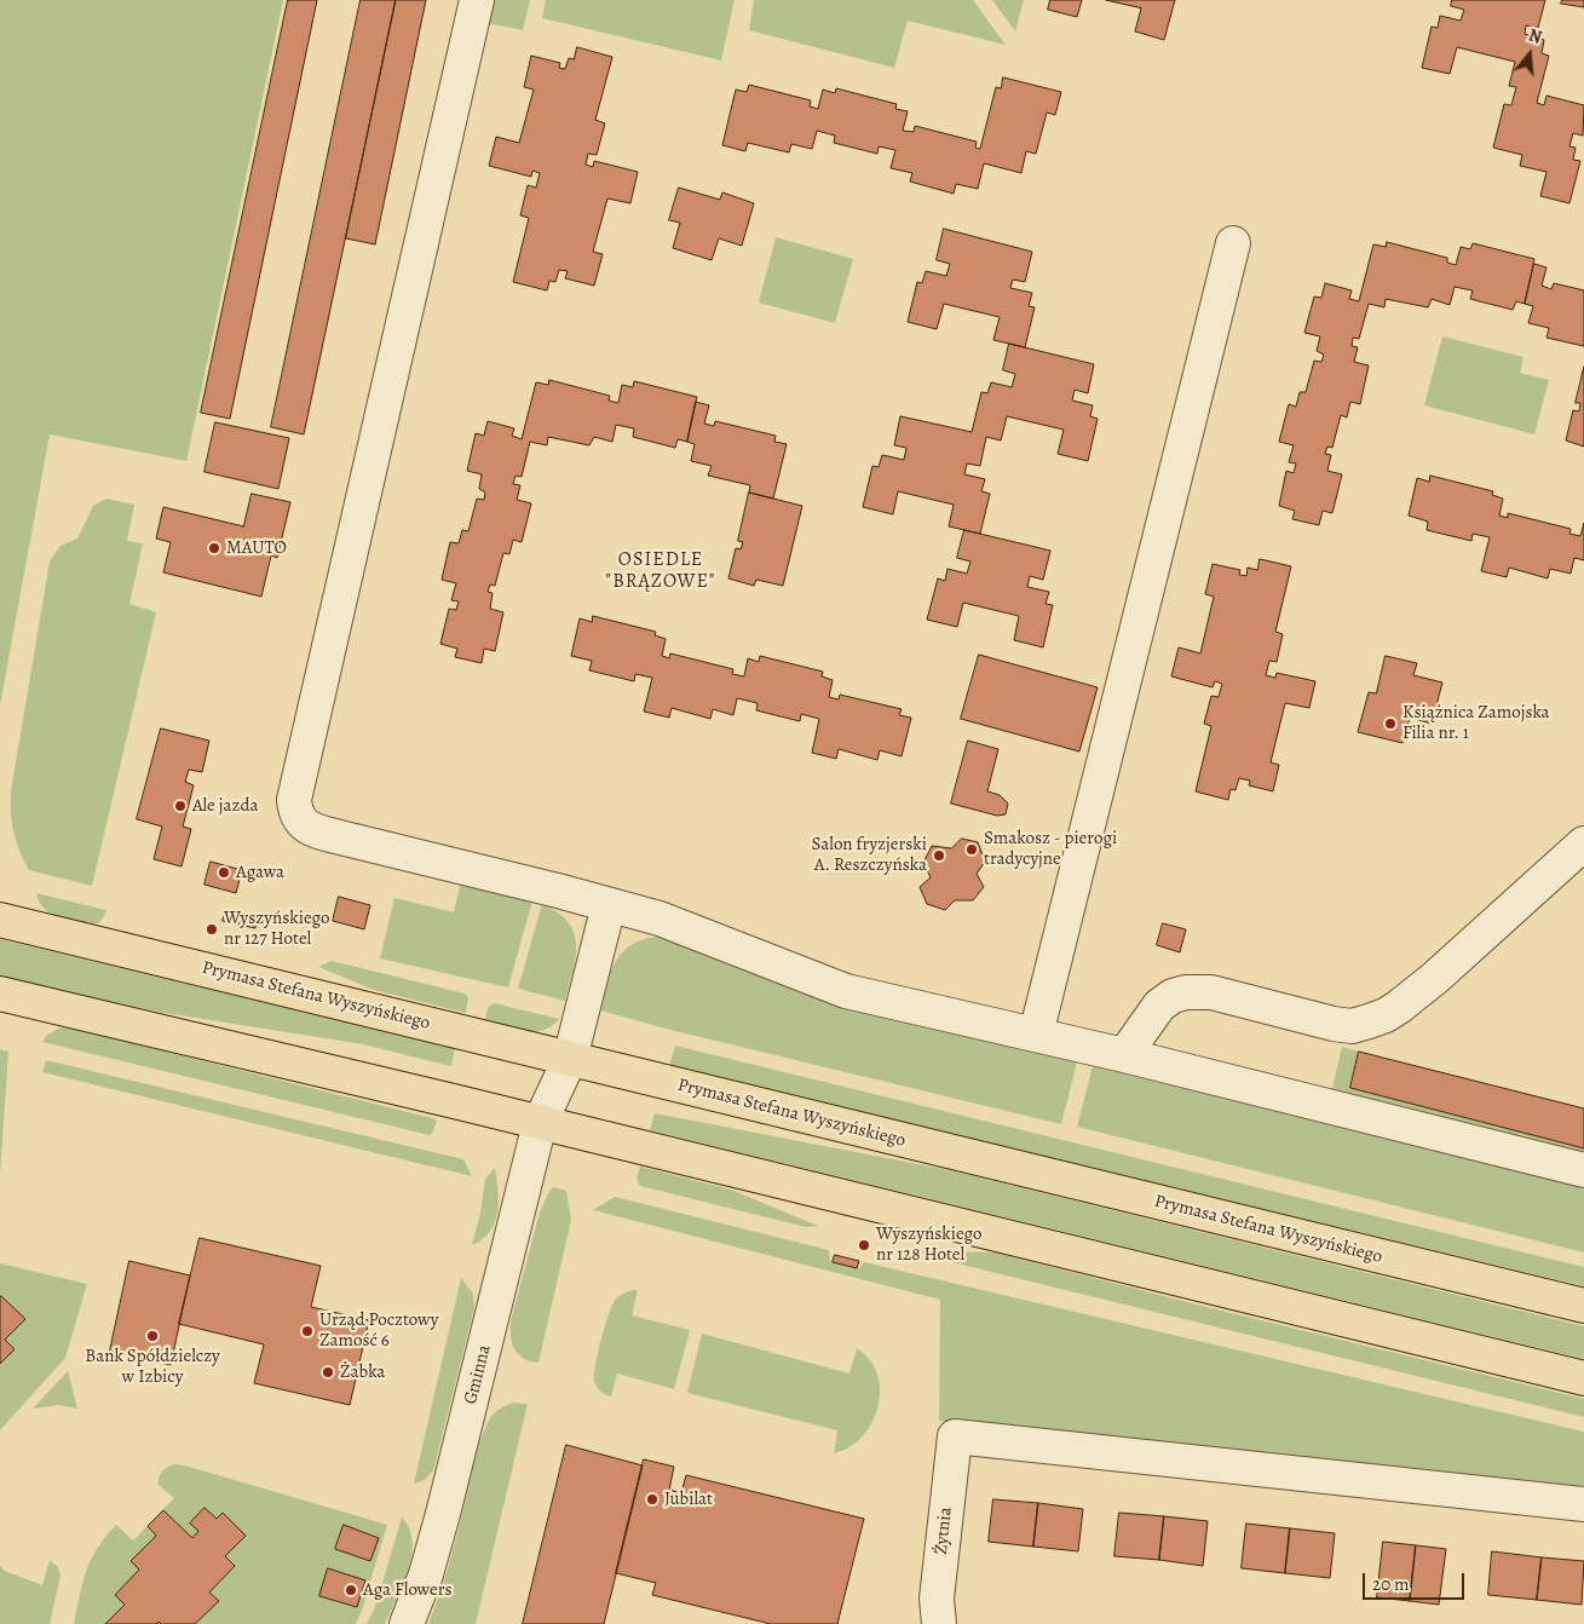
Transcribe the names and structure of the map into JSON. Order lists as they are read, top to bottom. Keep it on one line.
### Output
{"streets":{"main road":["Prymasa Stefana Wyszyńskiego"],"street":["Gminna","Żytnia"]},"crossings":[["Prymasa Stefana Wyszyńskiego","Gminna"]],"districts":["OSIEDLE \"BRĄZOWE\""],"places":["MAUTO","Książnica Zamojska Filia nr. 1","Ale jazda","Smakosz - pierogi tradycyjne","Salon fryzjerski A. Reszczyńska","Agawa","Wyszyńskiego nr 127 Hotel","Wyszyńskiego nr 128 Hotel","Urząd Pocztowy Zamość 6","Bank Spółdzielczy w Izbicy","Żabka","Jubilat","Aga Flowers"],"scale_bar":"20 m","north":"top"}
